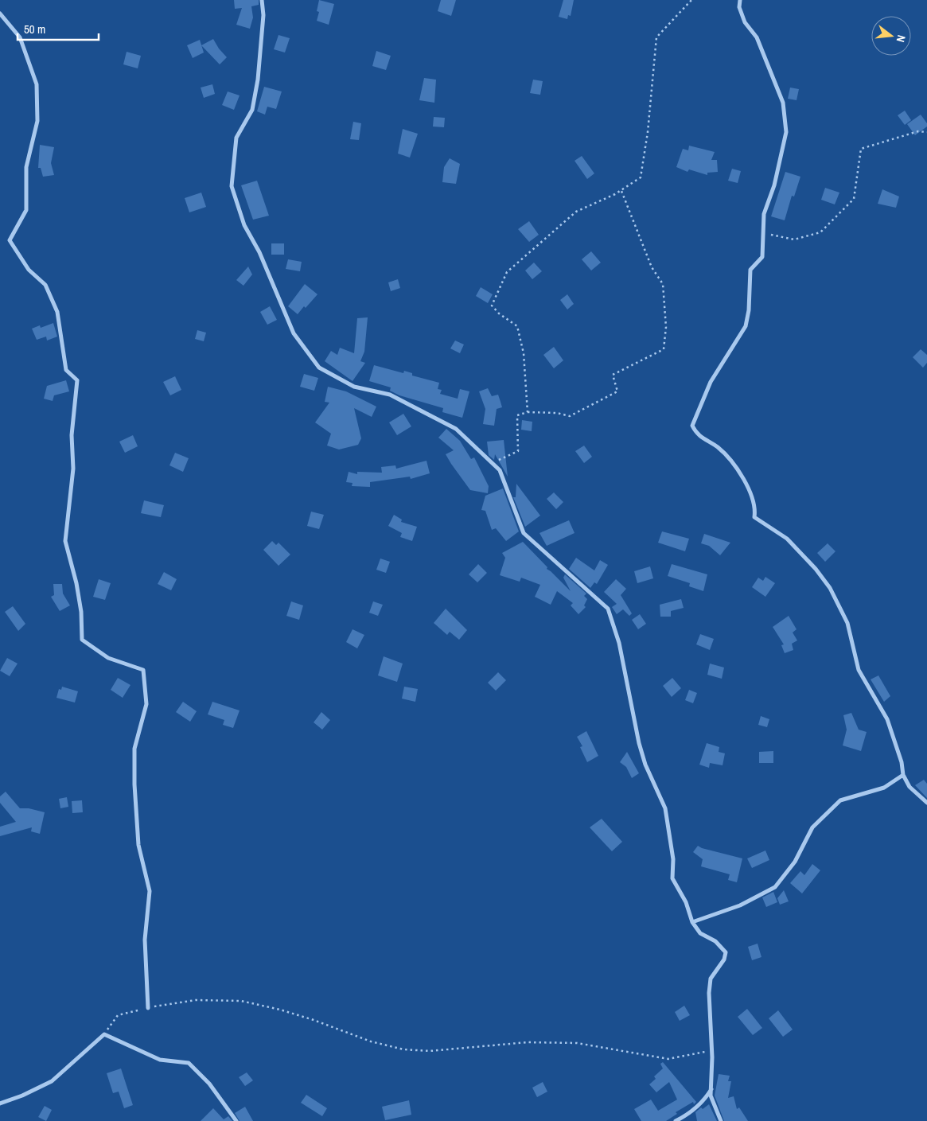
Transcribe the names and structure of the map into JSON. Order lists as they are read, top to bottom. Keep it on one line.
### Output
{"scale_bar":"50 m","north":"right"}
